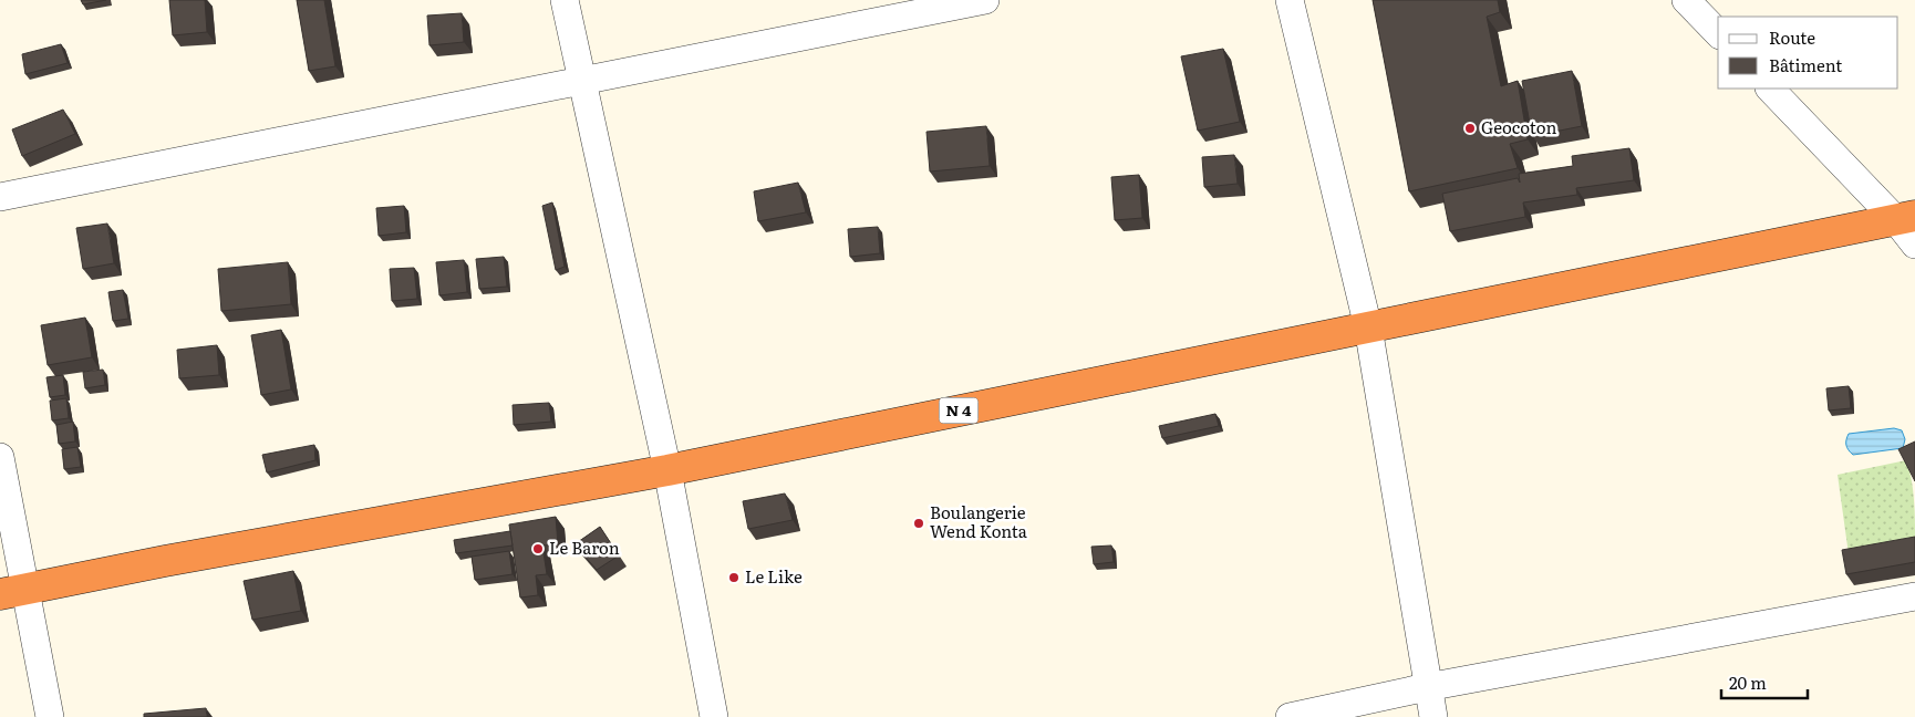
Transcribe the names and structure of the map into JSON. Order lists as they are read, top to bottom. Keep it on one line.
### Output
{"streets":{"highway":["N 4"]},"places":["Geocoton","Boulangerie Wend Konta","Le Baron","Le Like"],"legend":["Route","Bâtiment"],"scale_bar":"20 m"}
